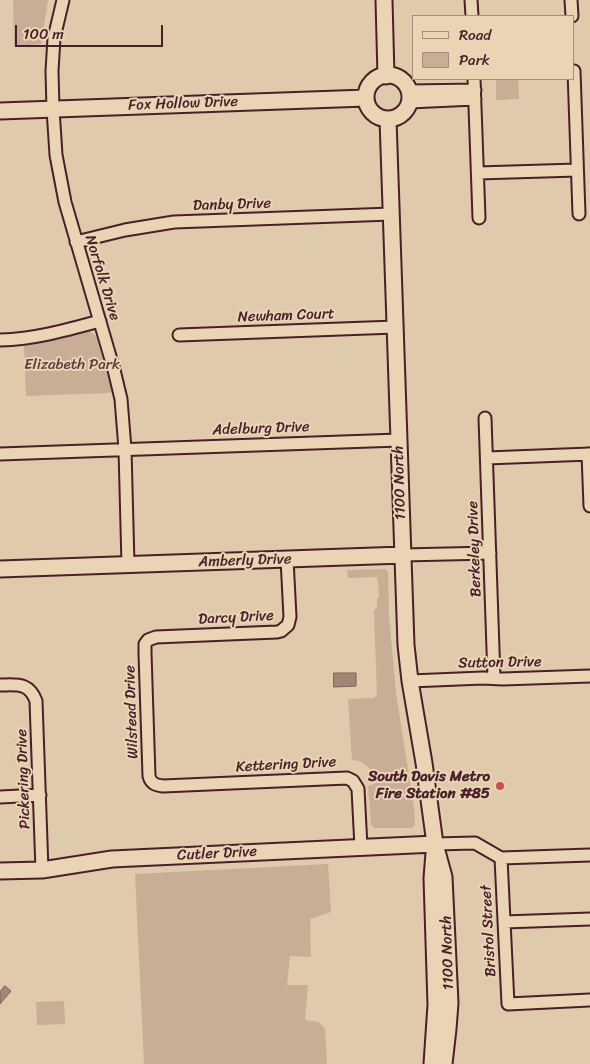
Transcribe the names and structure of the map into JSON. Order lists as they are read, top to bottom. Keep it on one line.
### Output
{"streets":{"street":["Fox Hollow Drive","Danby Drive","Norfolk Drive","Newham Court","Adelburg Drive","1100 North","Berkeley Drive","Amberly Drive","Darcy Drive","Sutton Drive","Wilstead Drive","Kettering Drive","Pickering Drive","Cutler Drive","Bristol Street"]},"crossings":[["Fox Hollow Drive","Norfolk Drive"],["Fox Hollow Drive","1100 North"],["Danby Drive","Norfolk Drive"],["Danby Drive","1100 North"],["Norfolk Drive","Adelburg Drive"],["Norfolk Drive","Amberly Drive"],["Newham Court","1100 North"],["Adelburg Drive","1100 North"],["1100 North","Amberly Drive"],["1100 North","Sutton Drive"],["1100 North","Cutler Drive"],["Berkeley Drive","Amberly Drive"],["Berkeley Drive","Sutton Drive"],["Amberly Drive","Darcy Drive"],["Darcy Drive","Wilstead Drive"],["Wilstead Drive","Kettering Drive"],["Kettering Drive","Cutler Drive"],["Pickering Drive","Cutler Drive"]],"parks":["Elizabeth Park"],"places":["South Davis Metro Fire Station #85"],"legend":["Road","Park"],"scale_bar":"100 m"}
